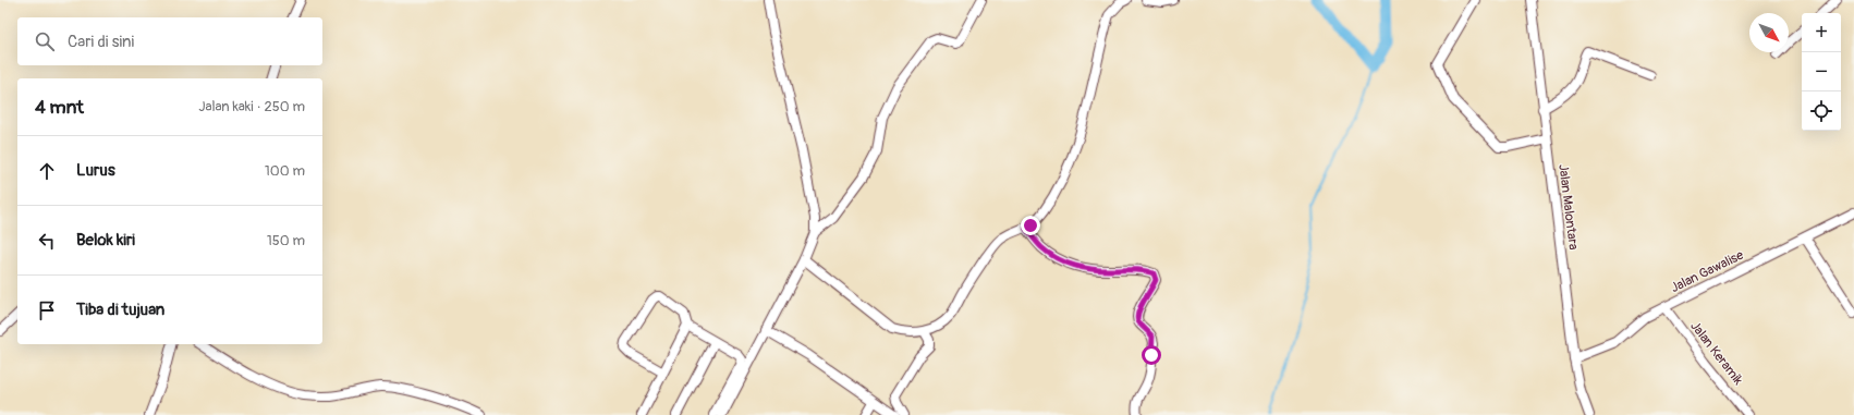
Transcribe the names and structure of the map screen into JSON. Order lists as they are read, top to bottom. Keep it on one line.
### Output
{"streets":{"street":["Jalan Malontara","Jalan Gawalise","Jalan Keramik"]},"crossings":[["Jalan Malontara","Jalan Gawalise"],["Jalan Gawalise","Jalan Keramik"]],"north":"bottom right","page":{"map_buttons":["+","−"],"search":"Cari di sini","heading":["4 mnt","Jalan kaki · 250 m"],"list":[["Lurus","100 m"],["Belok kiri","150 m"],"Tiba di tujuan"]}}
